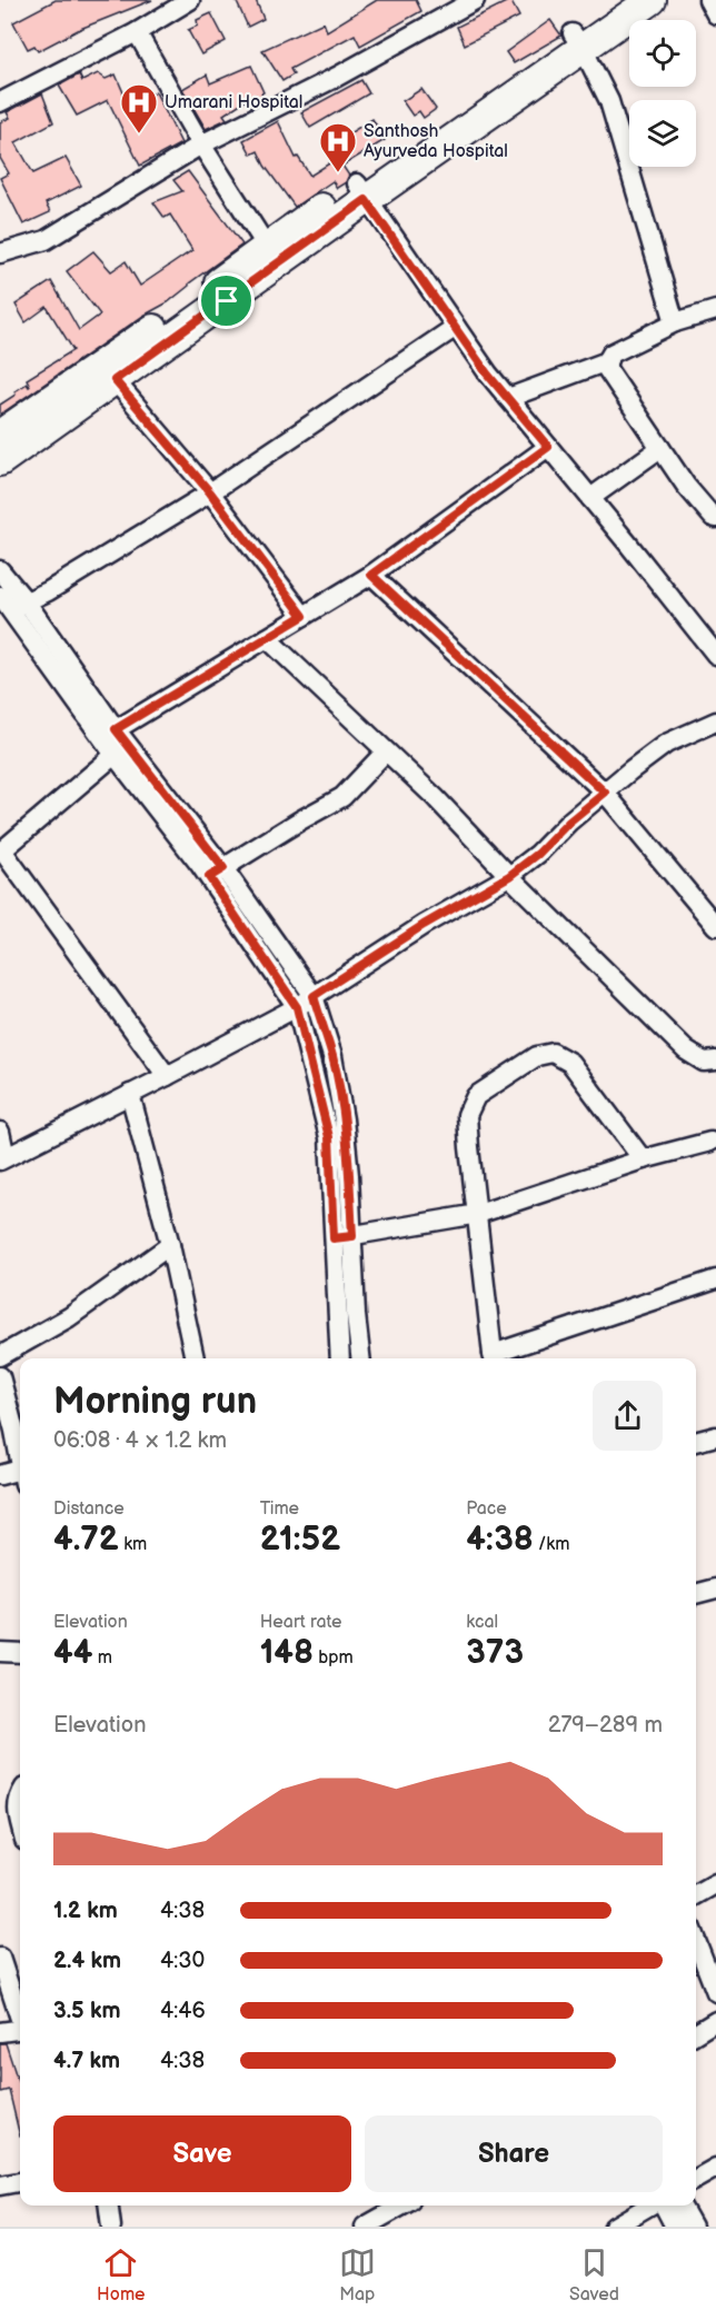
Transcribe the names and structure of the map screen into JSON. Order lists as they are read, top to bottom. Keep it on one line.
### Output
{"places":{"hospital":["Umarani Hospital","Santhosh Ayurveda Hospital"]},"page":{"heading":["Morning run","06:08 · 4 × 1.2 km"],"stats":[["Distance","4.72 km"],["Time","21:52"],["Pace","4:38 /km"],["Elevation","44 m"],["Heart rate","148 bpm"],["kcal","373"]],"chart":["Elevation","279–289 m"],"list":[{"name":"1.2 km","note":"4:38"},{"name":"2.4 km","note":"4:30"},{"name":"3.5 km","note":"4:46"},{"name":"4.7 km","note":"4:38"}],"buttons":["Save","Share"],"tabs":["Home","Map","Saved"]}}
